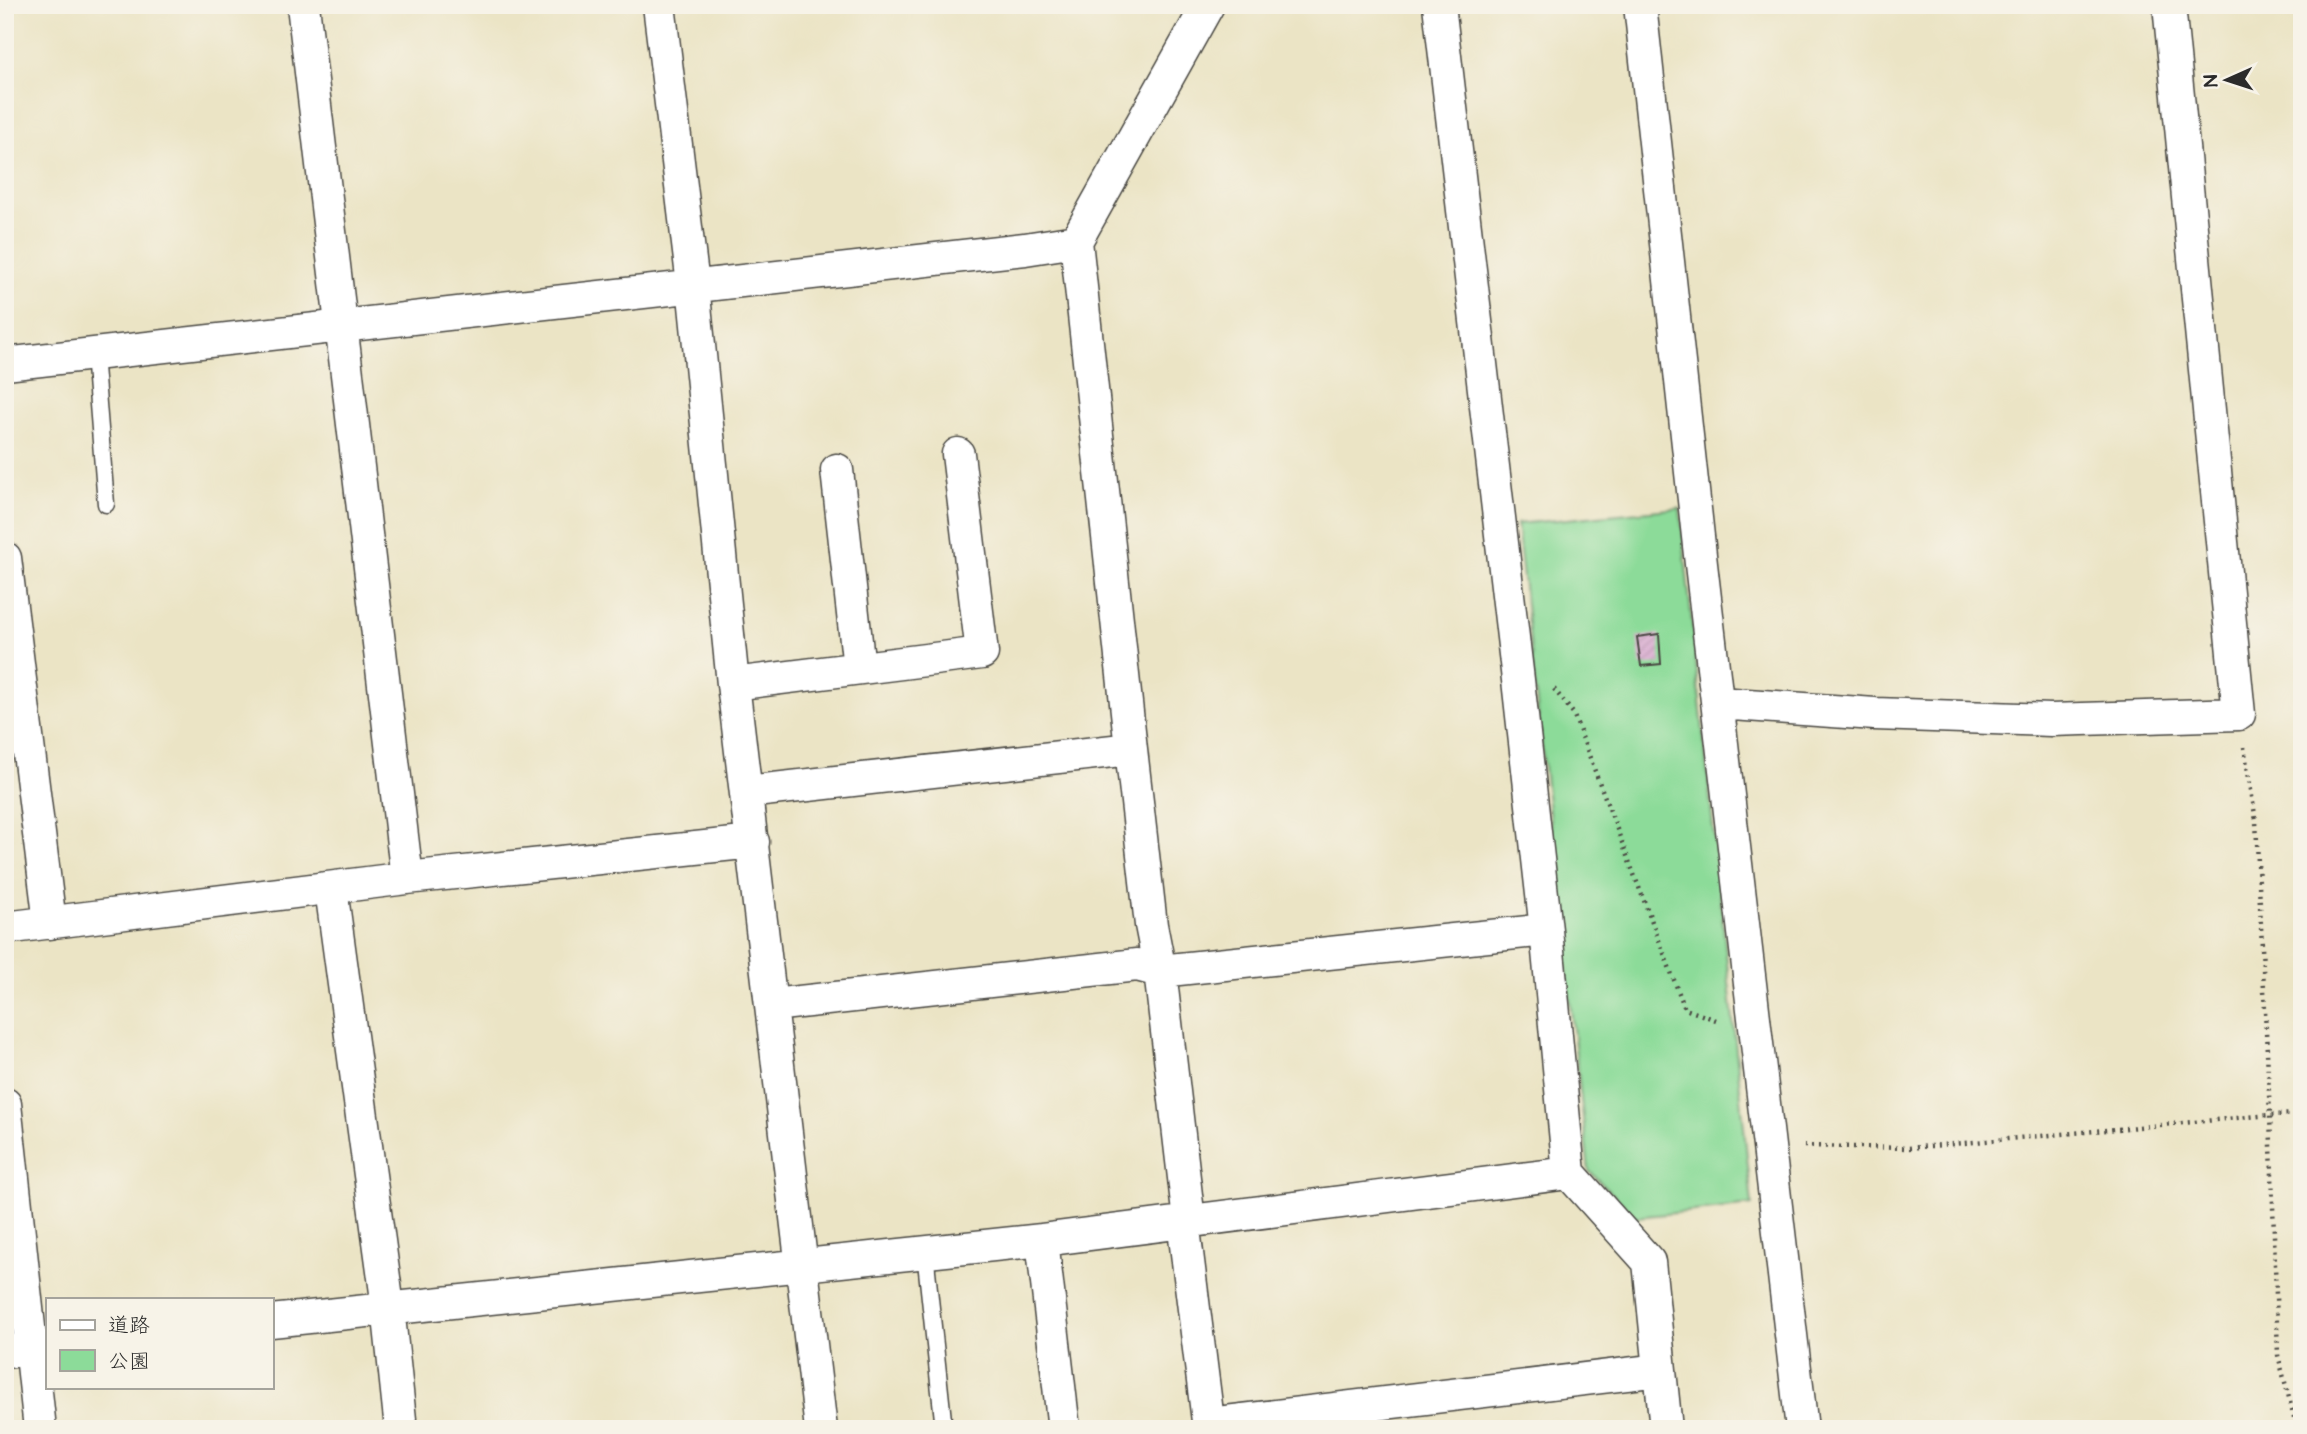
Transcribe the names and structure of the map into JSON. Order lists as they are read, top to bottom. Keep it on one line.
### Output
{"legend":["道路","公園"],"north":"left"}
